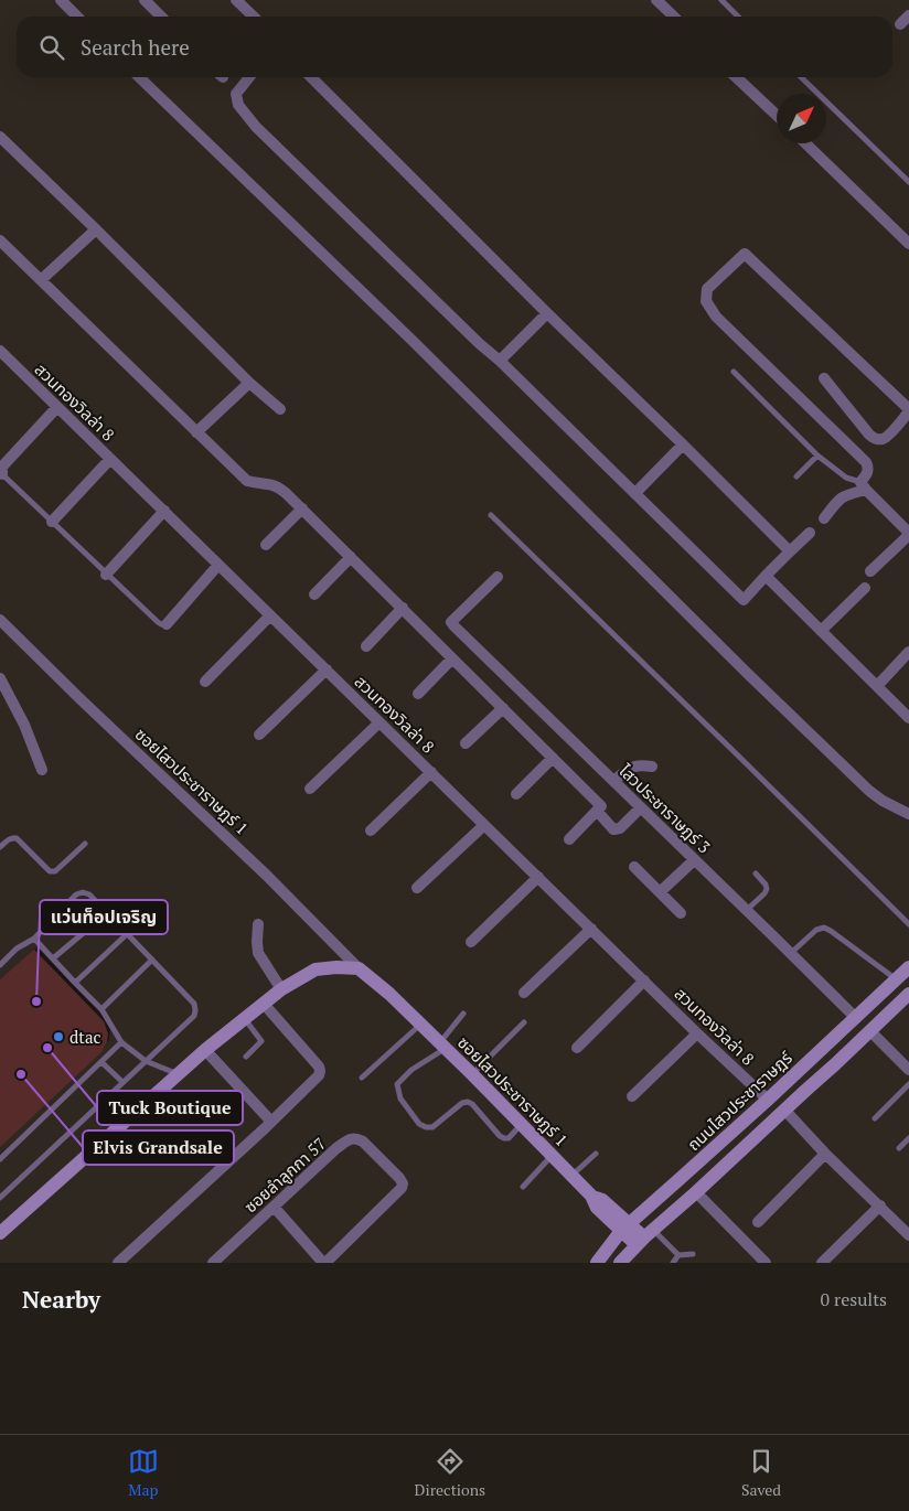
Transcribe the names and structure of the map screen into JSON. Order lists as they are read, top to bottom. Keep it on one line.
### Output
{"streets":{"street":["สวนทองวิลล่า 8","ซอยไสวประชาราษฎร์ 1","ไสวประชาราษฎร์ 3","ถนนไสวประชาราษฎร์","ซอยลำลูกกา 57"]},"crossings":[["สวนทองวิลล่า 8","ถนนไสวประชาราษฎร์"],["ซอยไสวประชาราษฎร์ 1","ถนนไสวประชาราษฎร์"],["ไสวประชาราษฎร์ 3","ถนนไสวประชาราษฎร์"]],"places":["แว่นท็อปเจริญ","dtac","Tuck Boutique","Elvis Grandsale"],"north":"top right","page":{"search":"Search here","heading":["Nearby","0 results"],"nav":["Map","Directions","Saved"]}}
